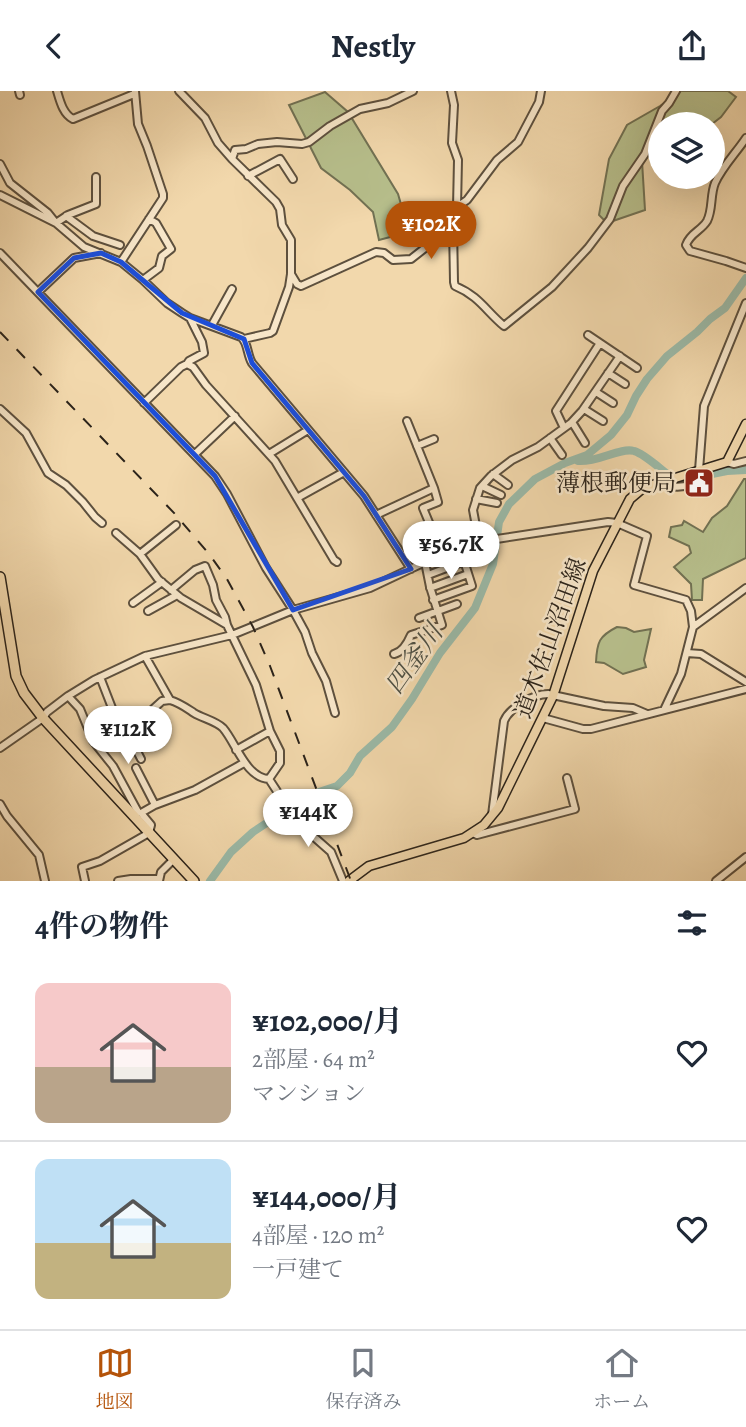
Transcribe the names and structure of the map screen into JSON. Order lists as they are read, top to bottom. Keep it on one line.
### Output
{"streets":{"main road":["道木佐山沼田線"]},"water":["四釜川"],"places":{"public building":["薄根郵便局"]},"page":{"header":"Nestly","price":["¥102K","¥56.7K","¥112K","¥144K"],"heading":"4件の物件","list":[{"name":"¥102,000/月","note":"2部屋 · 64 m² · マンション"},{"name":"¥144,000/月","note":"4部屋 · 120 m² · 一戸建て"}],"tabs":["地図","保存済み","ホーム"]}}
